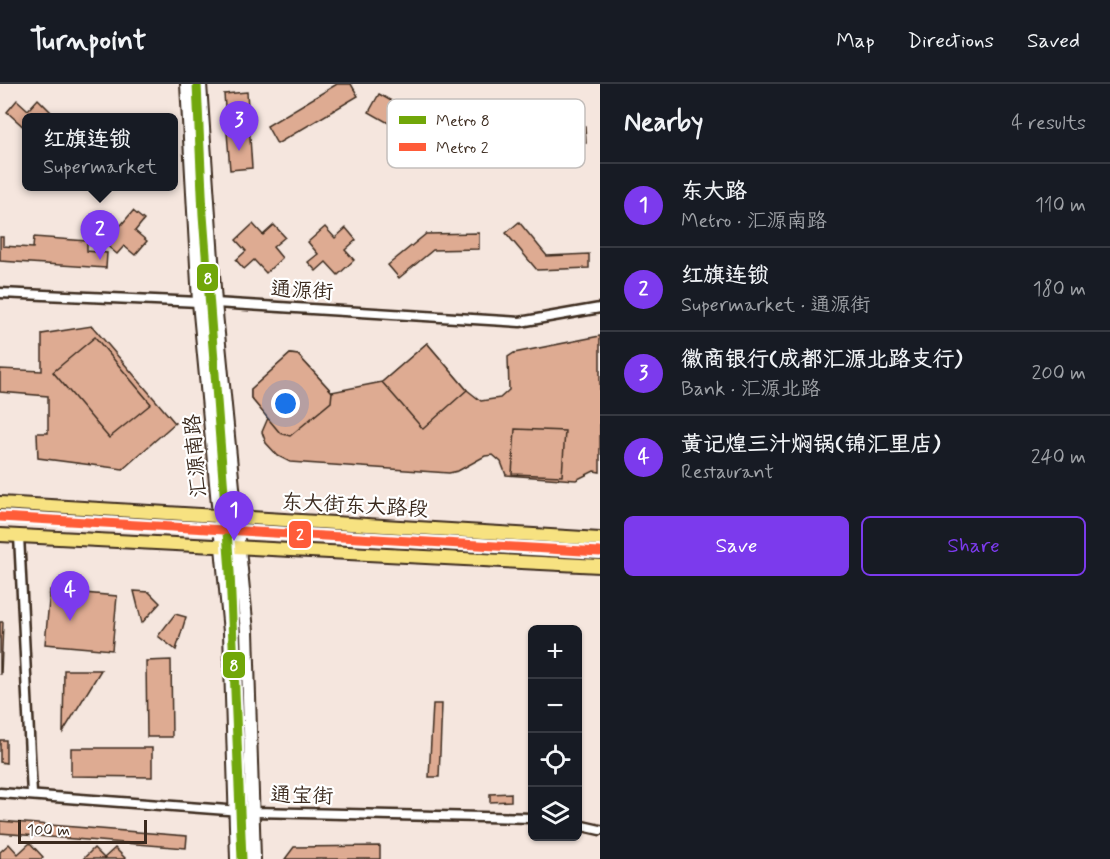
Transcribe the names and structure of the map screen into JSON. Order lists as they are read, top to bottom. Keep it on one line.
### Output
{"streets":{"main road":["东大街东大路段"],"street":["通源街","汇源南路","通宝街"]},"crossings":[["通源街","汇源南路"],["汇源南路","东大街东大路段"],["汇源南路","通宝街"]],"lines":["metro line 8","metro line 2"],"legend":["Metro 8","Metro 2"],"scale_bar":"100 m","page":{"header":"Turnpoint","nav":["Map","Directions","Saved"],"heading":["Nearby","4 results"],"pins":["3","2","1","4"],"popup":["红旗连锁","Supermarket"],"list":[{"mark":"1","name":"东大路","note":"Metro · 汇源南路","value":"110 m"},{"mark":"2","name":"红旗连锁","note":"Supermarket · 通源街","value":"180 m"},{"mark":"3","name":"徽商银行(成都汇源北路支行)","note":"Bank · 汇源北路","value":"200 m"},{"mark":"4","name":"黄记煌三汁焖锅(锦汇里店)","note":"Restaurant","value":"240 m"}],"buttons":["Save","Share"],"map_buttons":["+","−"],"scale":"100 m"}}
